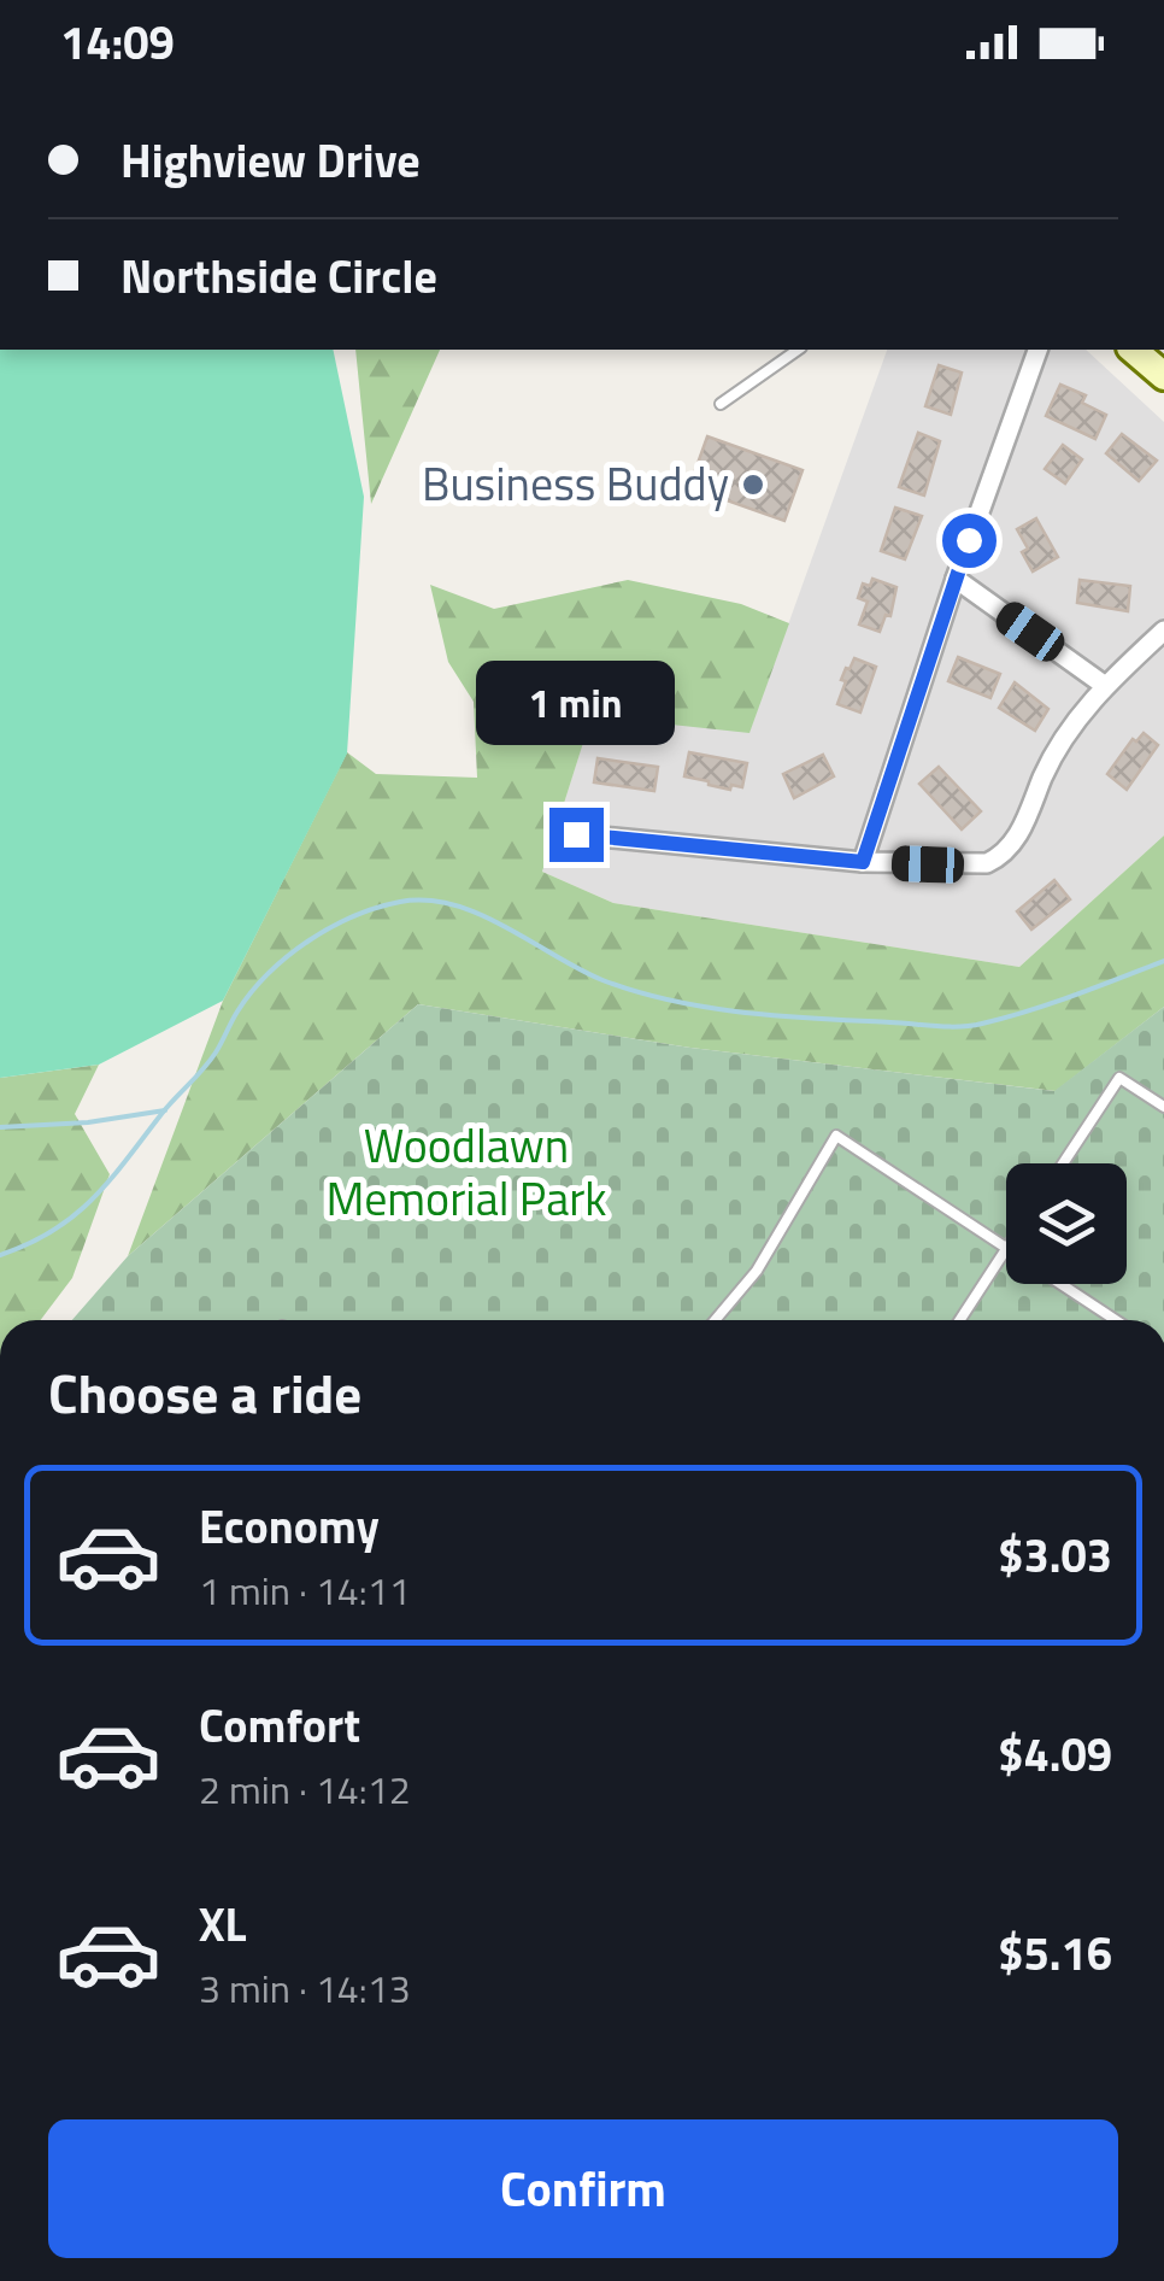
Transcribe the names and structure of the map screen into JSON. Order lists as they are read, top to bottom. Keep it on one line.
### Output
{"parks":["Woodlawn Memorial Park"],"places":["Business Buddy"],"page":{"status":"14:09","banner":["Highview Drive","Northside Circle"],"bubble":"1 min","heading":"Choose a ride","list":[{"name":"Economy","note":"1 min · 14:11","value":"$3.03"},{"name":"Comfort","note":"2 min · 14:12","value":"$4.09"},{"name":"XL","note":"3 min · 14:13","value":"$5.16"}],"buttons":"Confirm"}}
